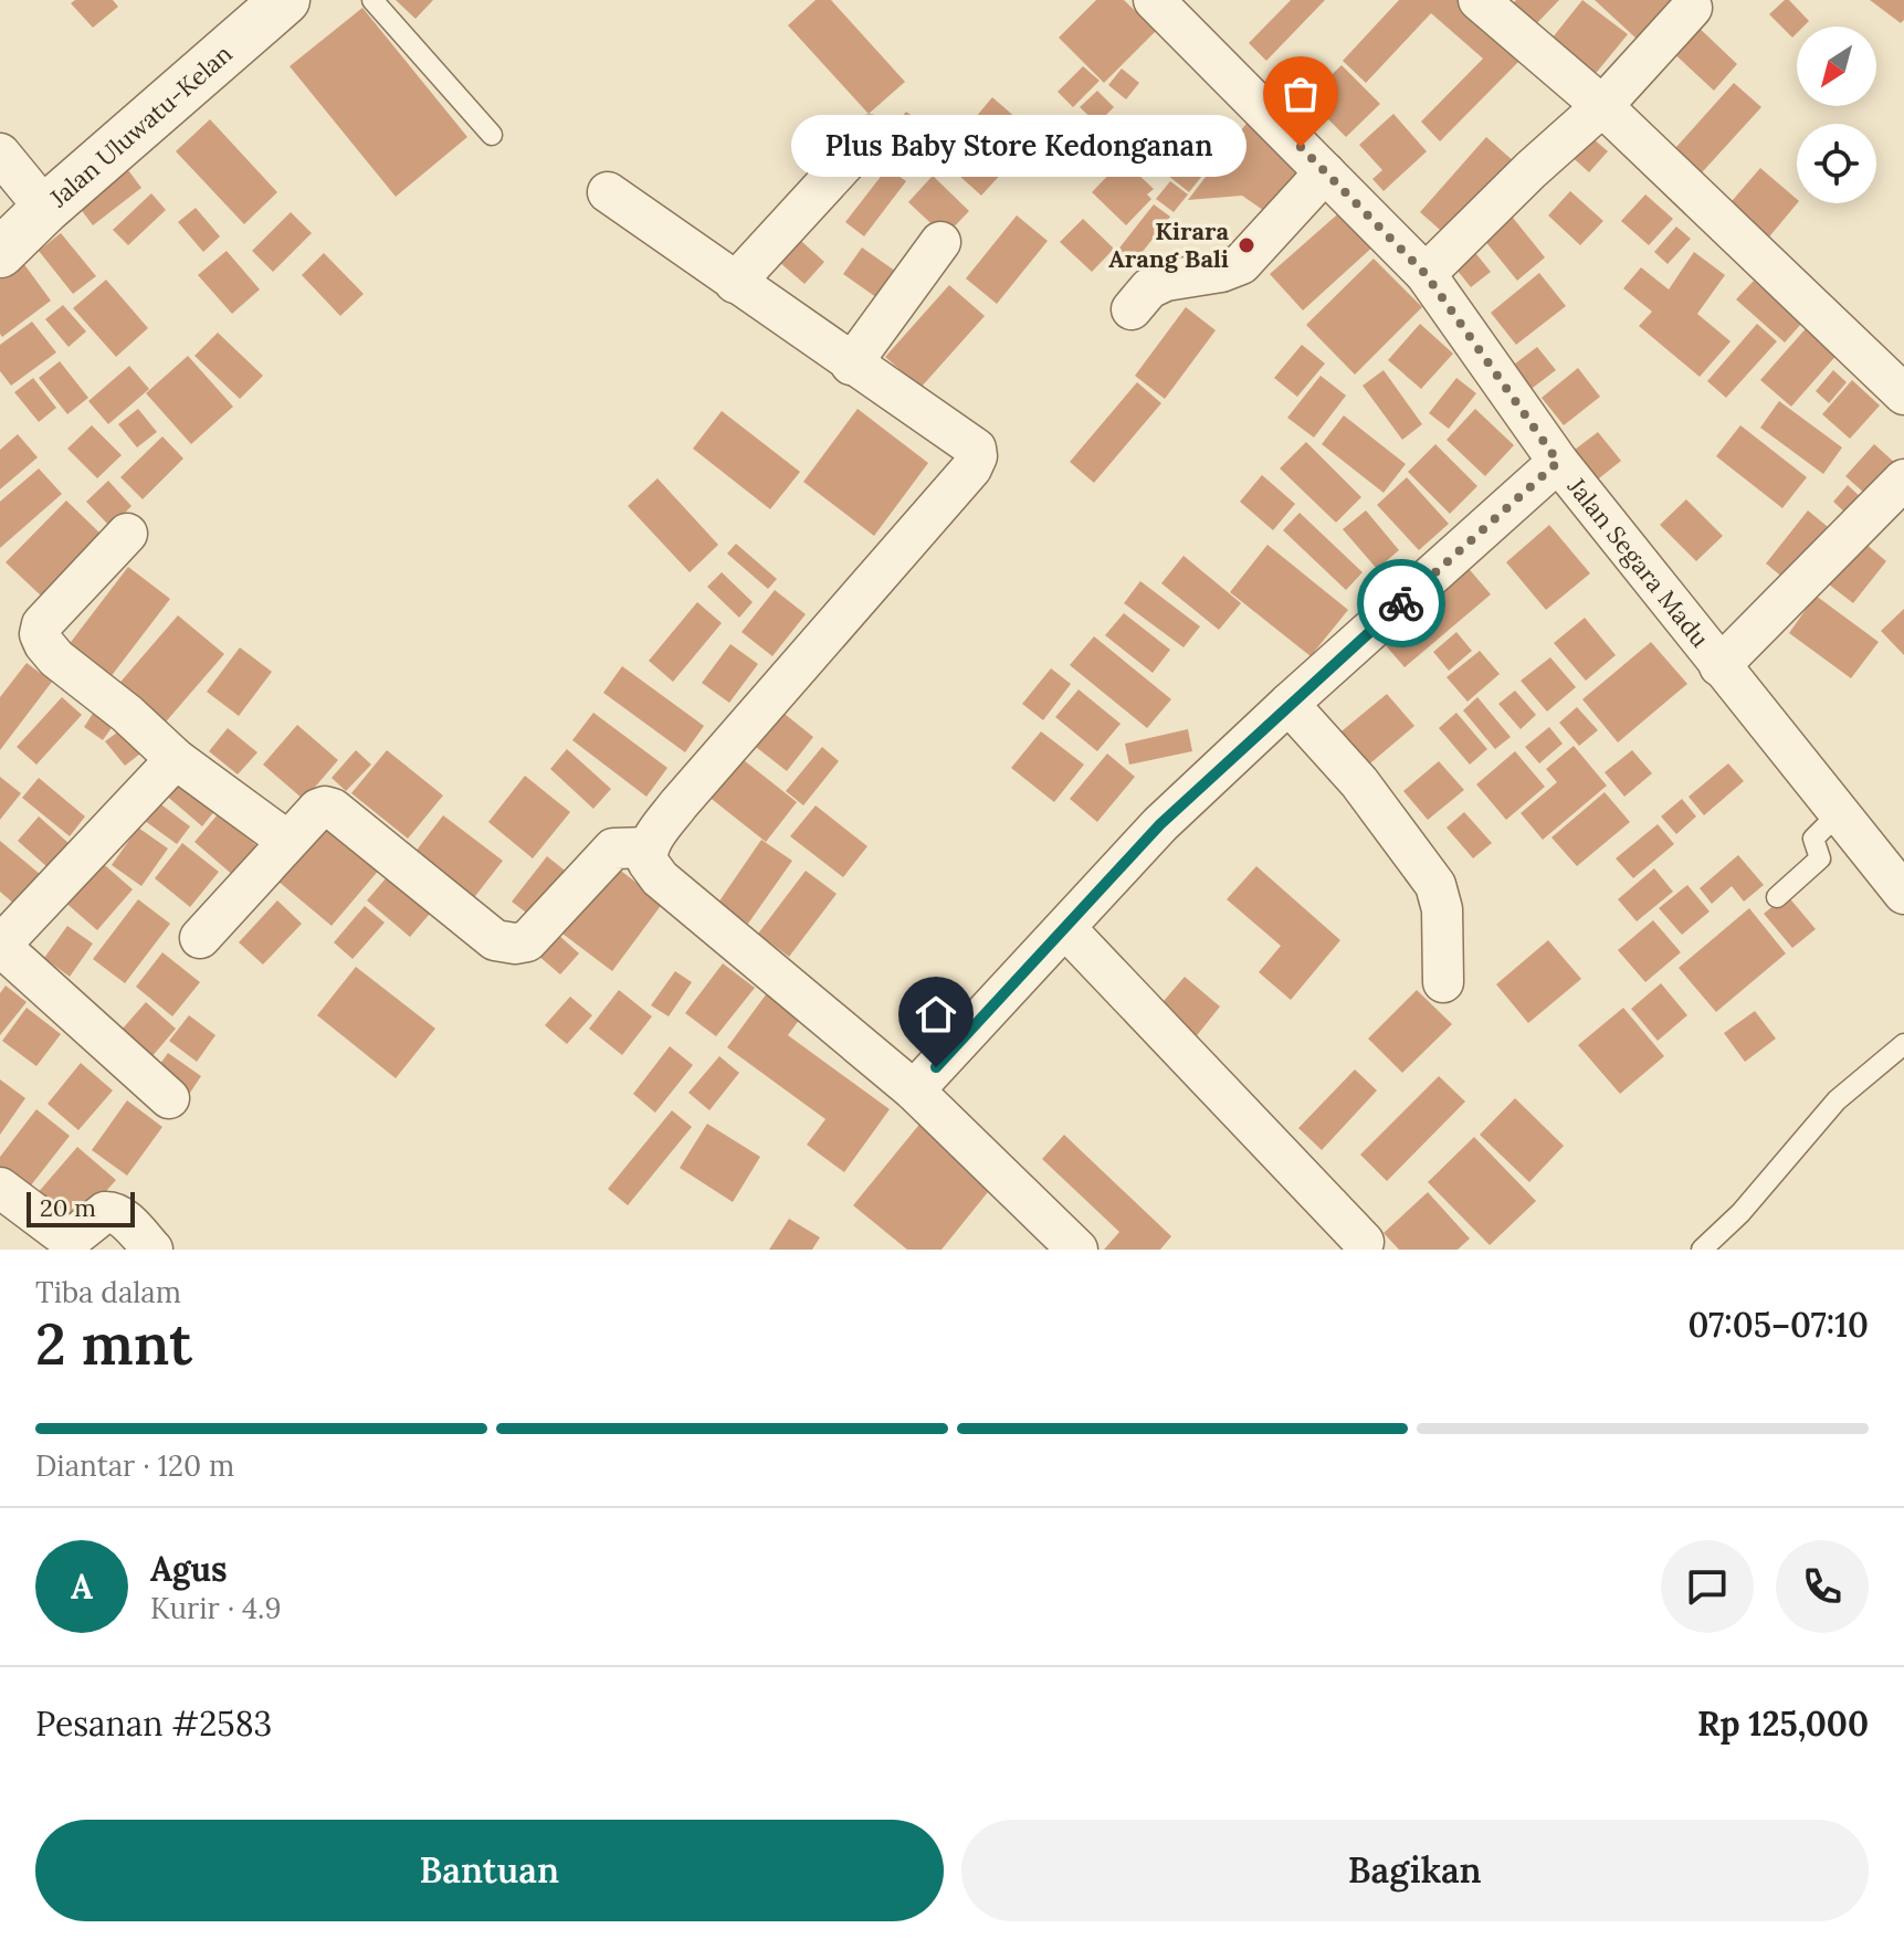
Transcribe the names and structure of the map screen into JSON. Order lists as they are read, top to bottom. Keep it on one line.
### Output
{"streets":{"street":["Jalan Uluwatu-Kelan","Jalan Segara Madu"]},"places":["Plus Baby Store Kedonganan","Kirara Arang Bali"],"scale_bar":"20 m","north":"bottom left","page":{"bubble":"Plus Baby Store Kedonganan","scale":"20 m","heading":["2 mnt","Tiba dalam","07:05–07:10"],"panel":["Agus","Kurir · 4.9","Pesanan #2583","Rp 125,000"],"bar":"Diantar · 120 m","round":"A","buttons":["Bantuan","Bagikan"]}}
